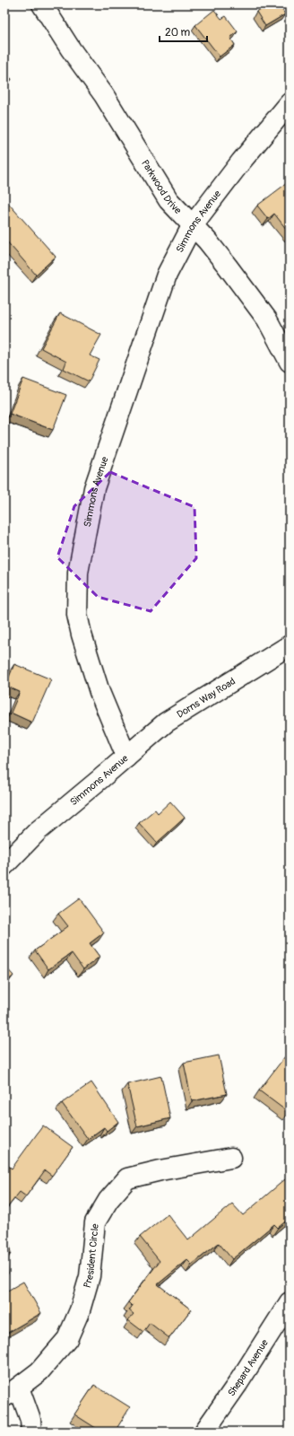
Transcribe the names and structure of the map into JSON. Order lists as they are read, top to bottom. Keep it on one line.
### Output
{"streets":{"street":["Parkwood Drive","Simmons Avenue","Dorns Way Road","President Circle","Shepard Avenue"]},"crossings":[["Parkwood Drive","Simmons Avenue"],["Simmons Avenue","Dorns Way Road"]],"scale_bar":"20 m"}
